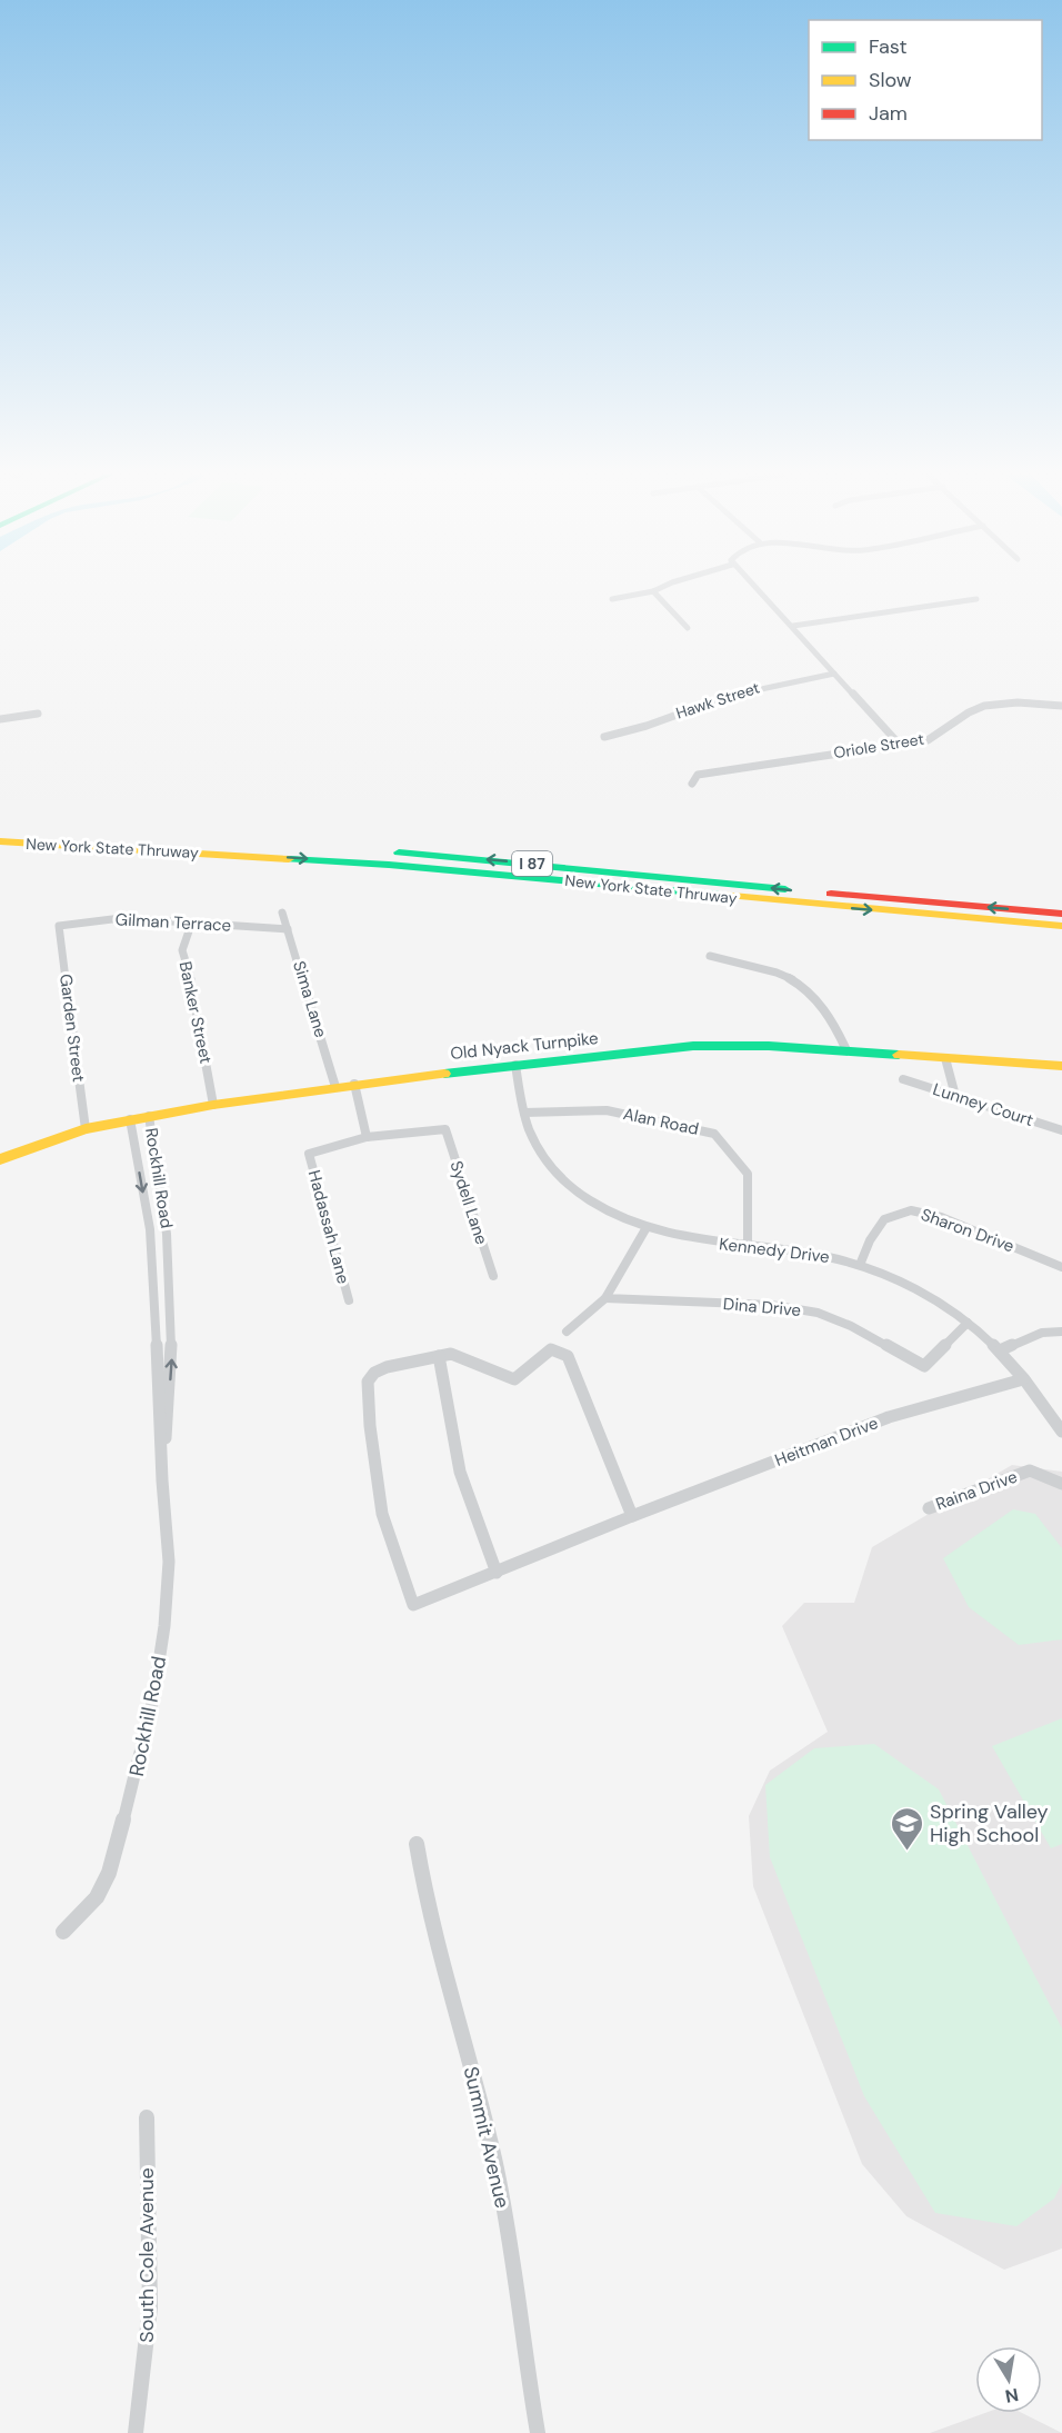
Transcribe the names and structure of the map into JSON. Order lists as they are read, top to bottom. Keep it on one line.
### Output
{"streets":{"main road":["New York State Thruway","I 87","Old Nyack Turnpike"],"street":["Hawk Street","Oriole Street","Gilman Terrace","Sima Lane","Banker Street","Garden Street","Lunney Court","Alan Road","Rockhill Road","Sydell Lane","Hadassah Lane","Sharon Drive","Kennedy Drive","Dina Drive","Heitman Drive","Raina Drive","Summit Avenue","South Cole Avenue"]},"crossings":[["Gilman Terrace","Sima Lane"],["Gilman Terrace","Banker Street"],["Gilman Terrace","Garden Street"],["Sima Lane","Old Nyack Turnpike"],["Banker Street","Old Nyack Turnpike"],["Garden Street","Old Nyack Turnpike"],["Old Nyack Turnpike","Rockhill Road"],["Old Nyack Turnpike","Kennedy Drive"],["Alan Road","Kennedy Drive"],["Sydell Lane","Hadassah Lane"],["Sharon Drive","Kennedy Drive"],["Kennedy Drive","Dina Drive"],["Kennedy Drive","Heitman Drive"]],"places":{"school or university":["Spring Valley High School"]},"legend":["Fast","Slow","Jam"],"north":"bottom"}
